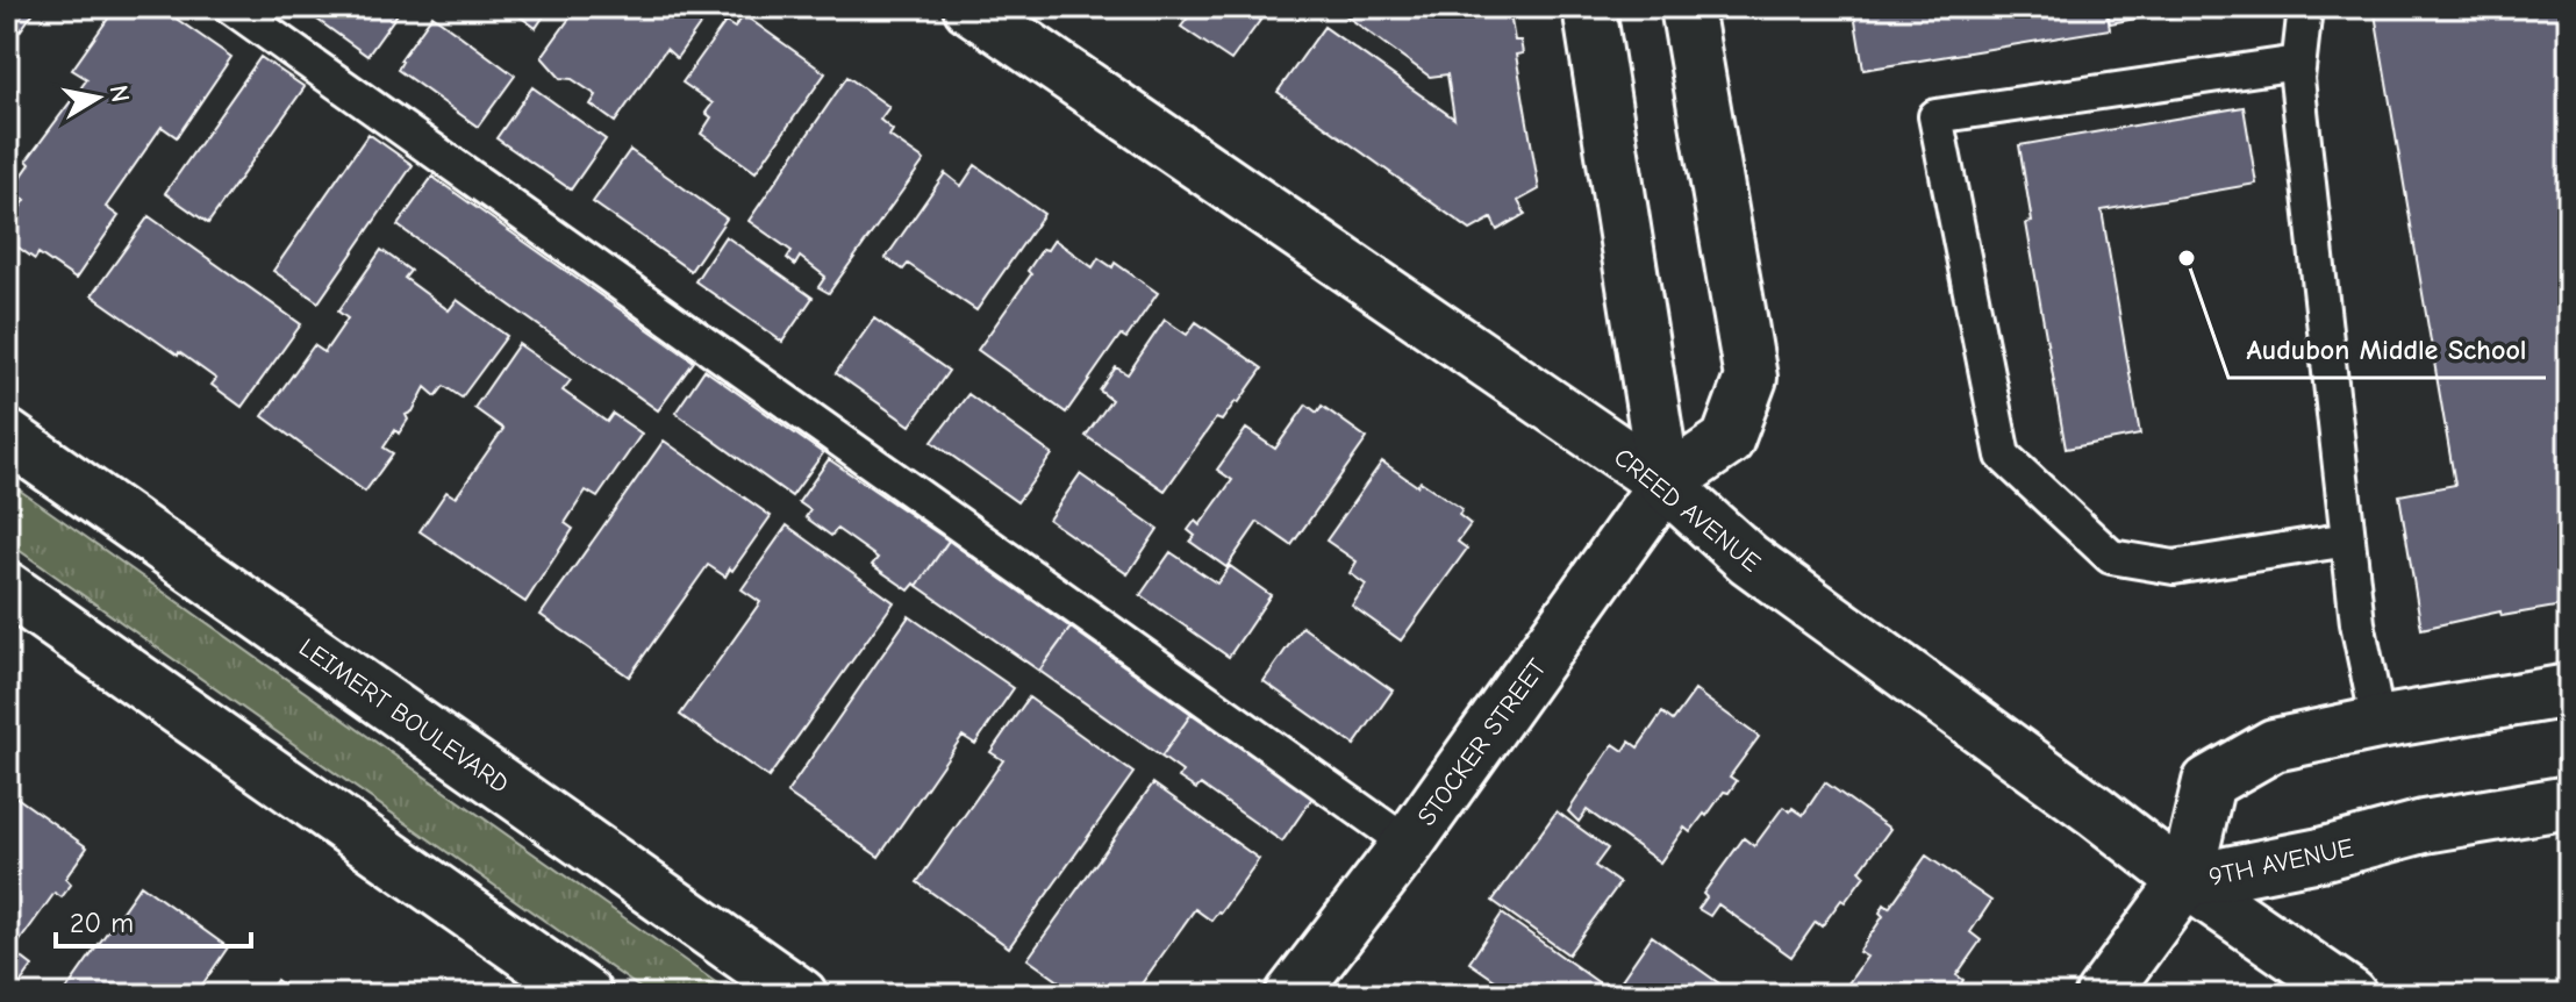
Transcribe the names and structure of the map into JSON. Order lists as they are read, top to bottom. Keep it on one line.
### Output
{"streets":{"street":["CREED AVENUE","LEIMERT BOULEVARD","STOCKER STREET","9TH AVENUE"]},"crossings":[["CREED AVENUE","STOCKER STREET"],["CREED AVENUE","9TH AVENUE"]],"places":["Audubon Middle School"],"scale_bar":"20 m","north":"right"}
